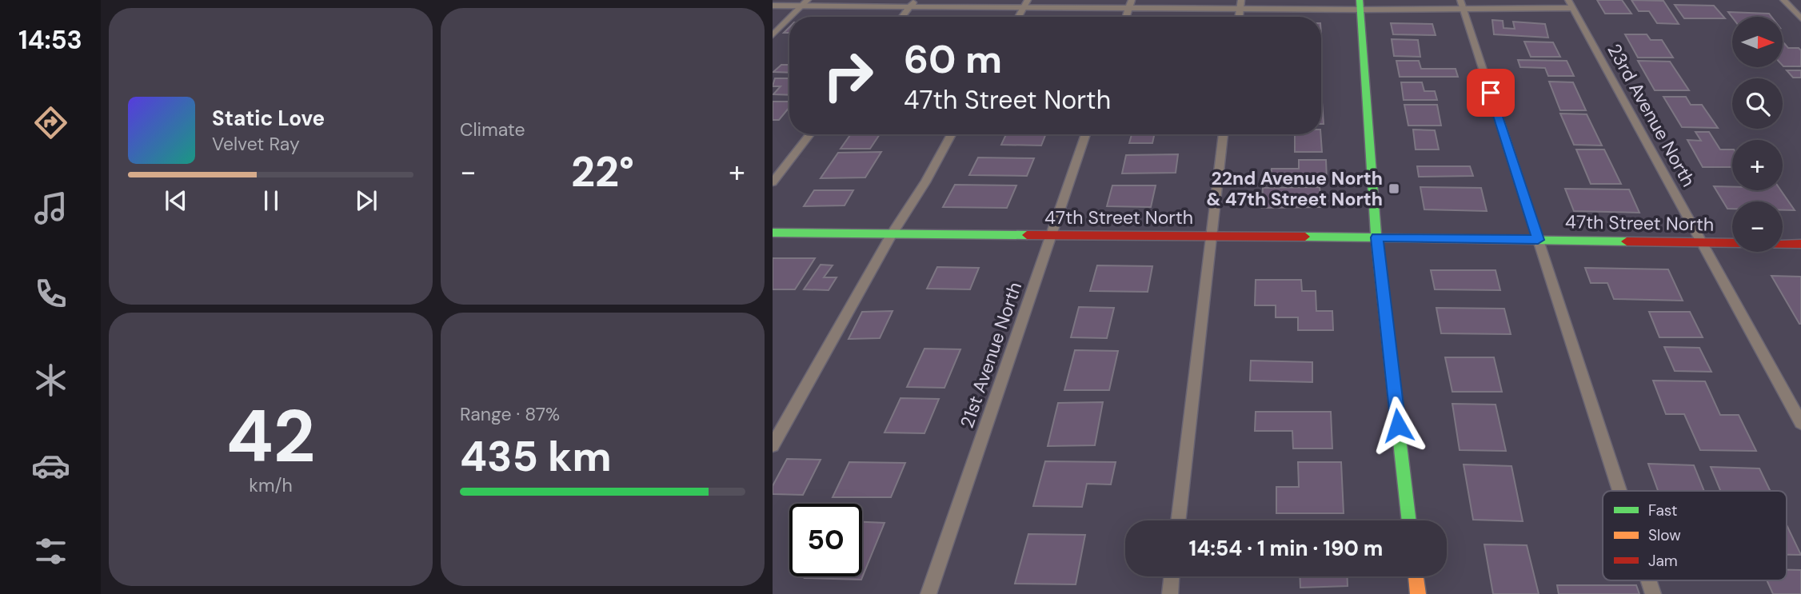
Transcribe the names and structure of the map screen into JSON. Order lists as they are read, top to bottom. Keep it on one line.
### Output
{"streets":{"street":["23rd Avenue North","47th Street North","21st Avenue North"]},"crossings":[["23rd Avenue North","47th Street North"],["47th Street North","21st Avenue North"]],"places":{"transit":["22nd Avenue North & 47th Street North"]},"legend":["Fast","Slow","Jam"],"north":"right","page":{"tabs":"14:53","tile":["Climate",["42","km/h"],["Range · 87%","435 km"]],"map_buttons":["+","−"],"turn":["60 m","47th Street North"],"song":["Static Love","Velvet Ray"],"heat":["−","22°","+"],"limit":"50","trip":"14:54 · 1 min · 190 m"}}
